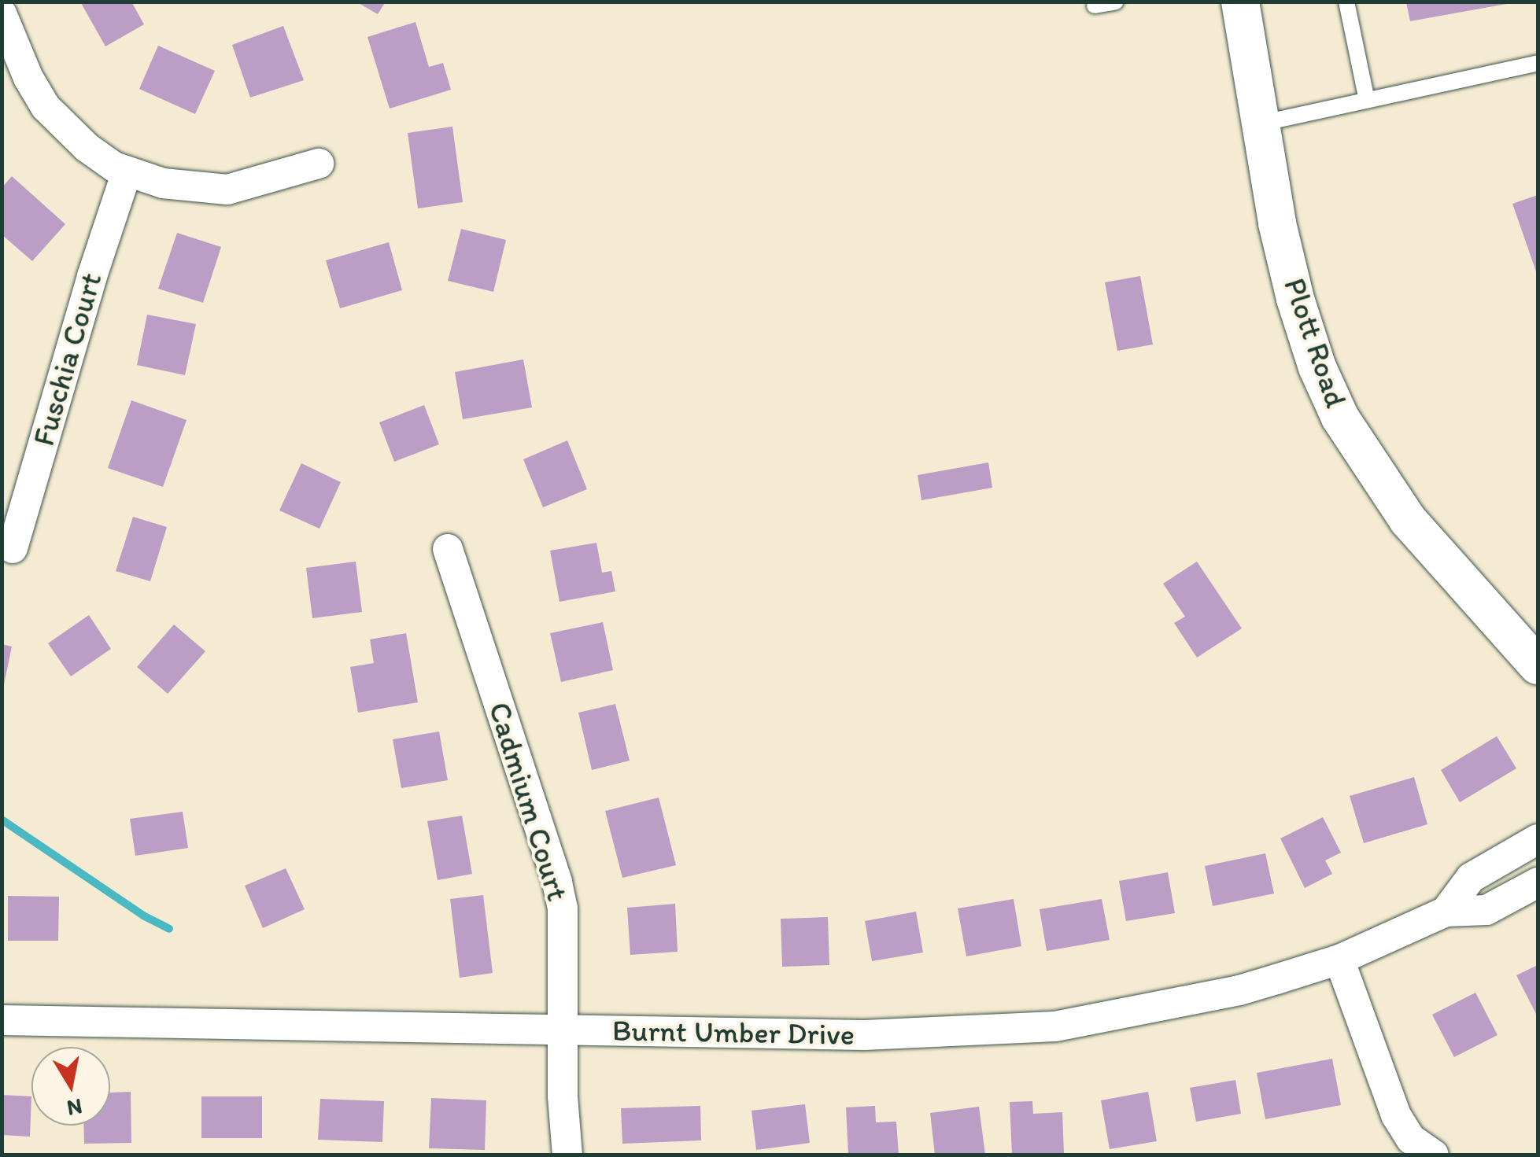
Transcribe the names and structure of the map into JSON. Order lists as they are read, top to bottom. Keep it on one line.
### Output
{"streets":{"street":["Plott Road","Fuschia Court","Cadmium Court","Burnt Umber Drive"]},"crossings":[["Cadmium Court","Burnt Umber Drive"]],"north":"bottom"}
